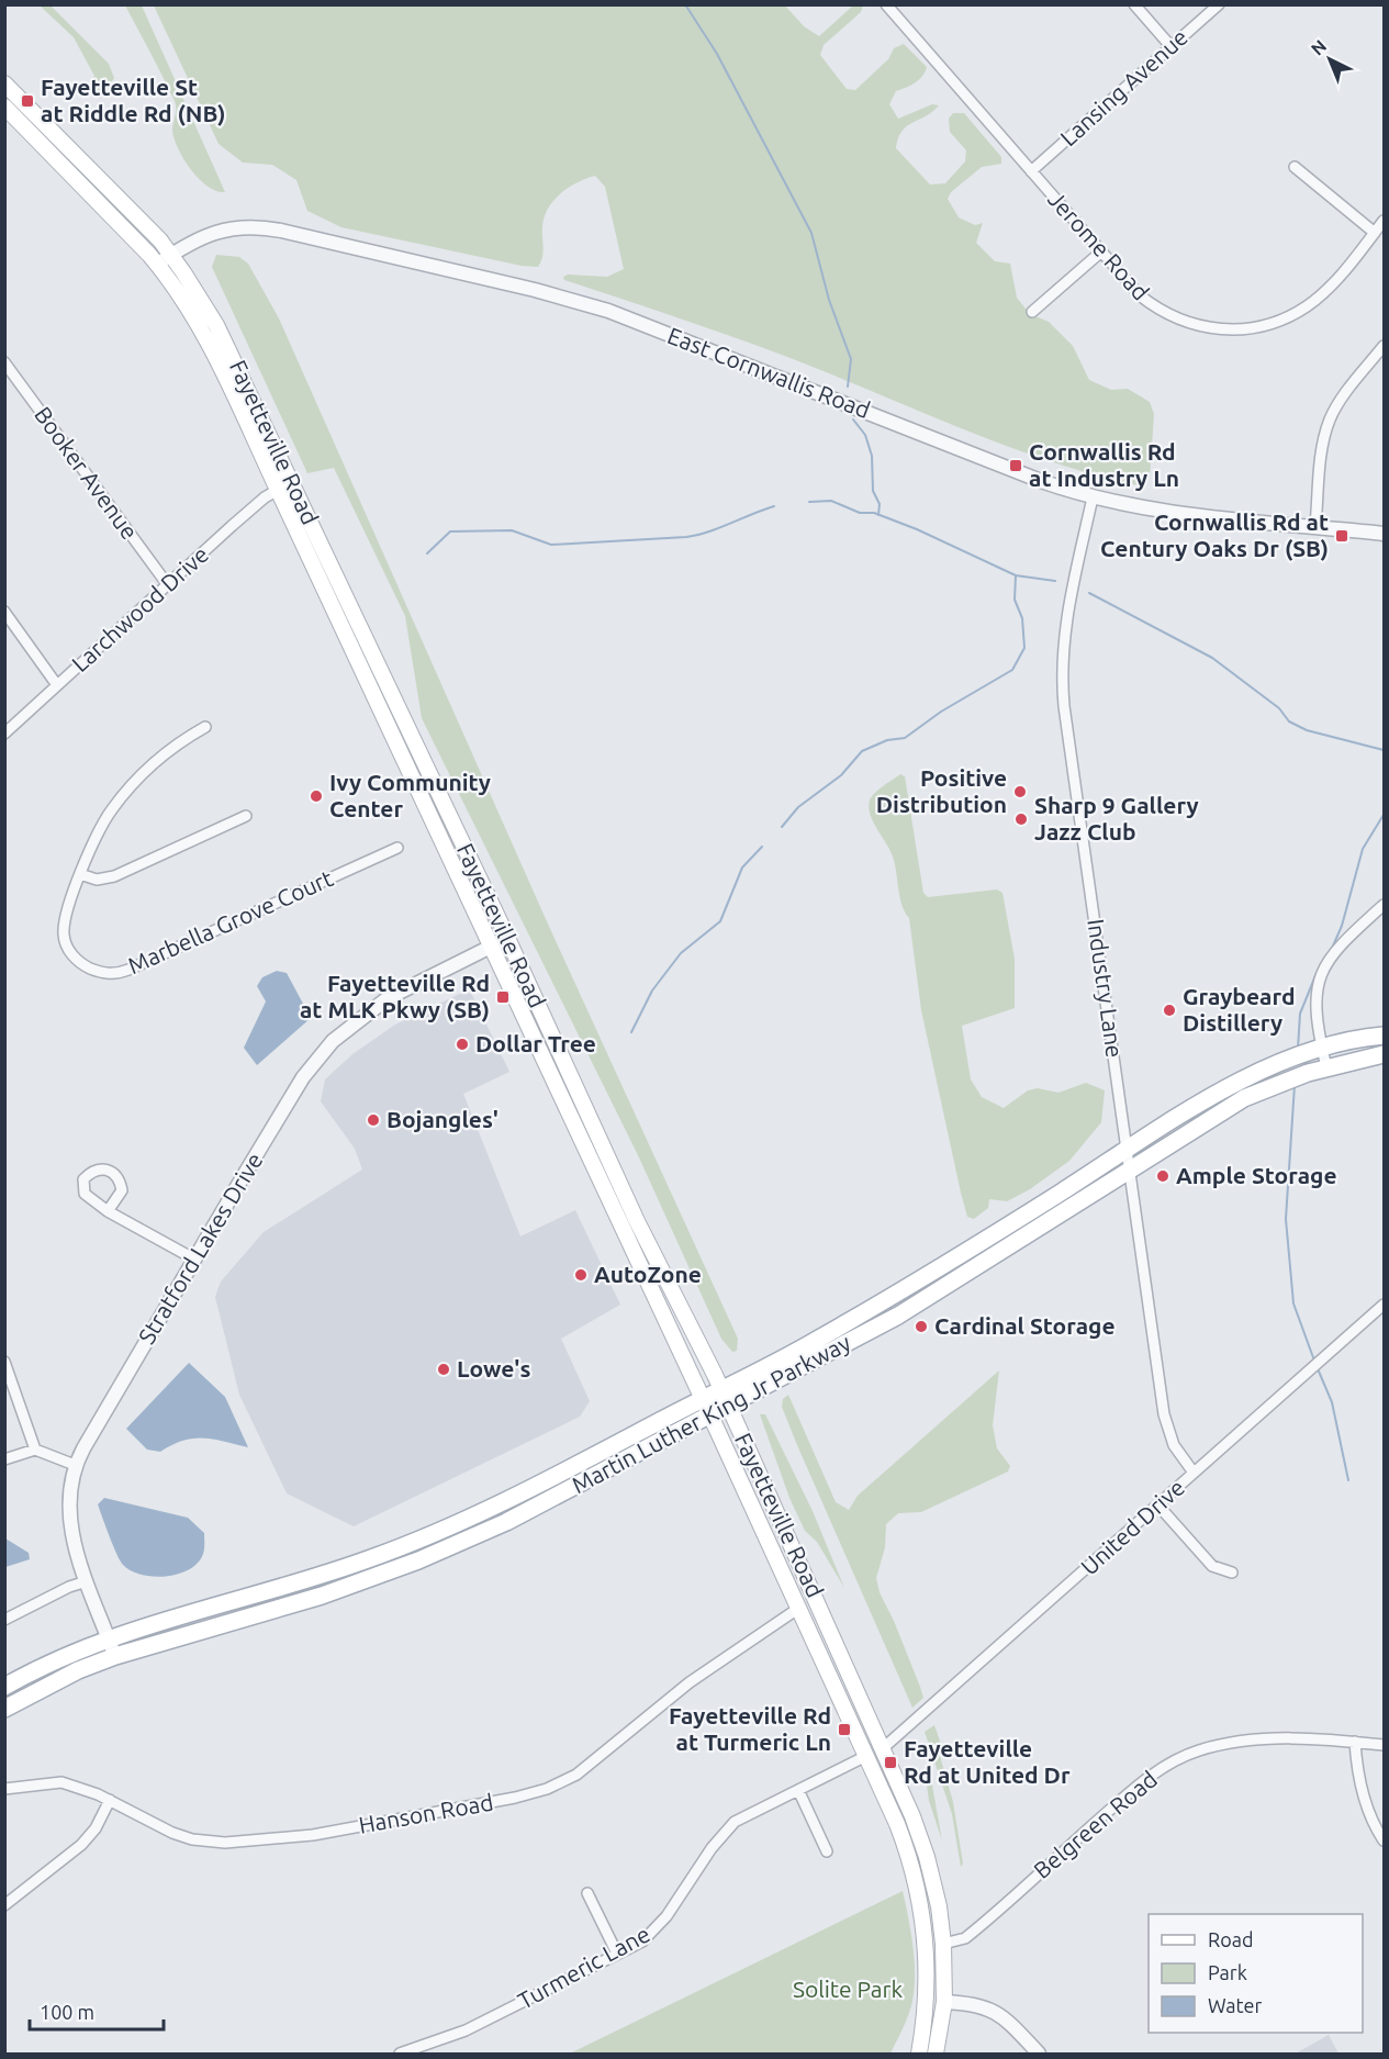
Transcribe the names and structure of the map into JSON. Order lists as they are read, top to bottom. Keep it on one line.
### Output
{"streets":{"main road":["Fayetteville Road","Martin Luther King Jr Parkway"],"street":["Lansing Avenue","Jerome Road","East Cornwallis Road","Booker Avenue","Larchwood Drive","Marbella Grove Court","Industry Lane","Stratford Lakes Drive","United Drive","Hanson Road","Belgreen Road","Turmeric Lane"]},"crossings":[["Lansing Avenue","Jerome Road"],["East Cornwallis Road","Fayetteville Road"],["East Cornwallis Road","Industry Lane"],["Fayetteville Road","Larchwood Drive"],["Fayetteville Road","Stratford Lakes Drive"],["Fayetteville Road","Martin Luther King Jr Parkway"],["Fayetteville Road","United Drive"],["Fayetteville Road","Hanson Road"],["Fayetteville Road","Belgreen Road"],["Fayetteville Road","Turmeric Lane"],["Booker Avenue","Larchwood Drive"],["Industry Lane","Martin Luther King Jr Parkway"],["Industry Lane","United Drive"],["Stratford Lakes Drive","Martin Luther King Jr Parkway"]],"parks":["Solite Park"],"places":{"transit":["Fayetteville St at Riddle Rd (NB)","Cornwallis Rd at Industry Ln","Cornwallis Rd at Century Oaks Dr (SB)","Fayetteville Rd at MLK Pkwy (SB)","Fayetteville Rd at Turmeric Ln","Fayetteville Rd at United Dr"],"other":["Positive Distribution","Ivy Community Center","Sharp 9 Gallery Jazz Club","Graybeard Distillery","Dollar Tree","Bojangles'","Ample Storage","AutoZone","Cardinal Storage","Lowe's"]},"legend":["Road","Park","Water"],"scale_bar":"100 m","north":"top left"}
